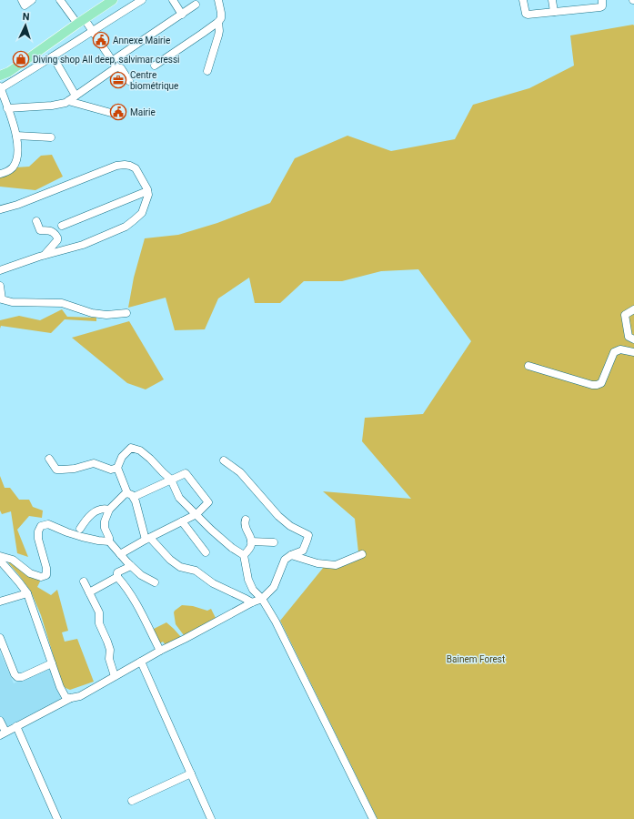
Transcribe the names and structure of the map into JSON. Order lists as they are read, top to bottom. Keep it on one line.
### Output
{"parks":["Bainem Forest"],"places":{"public building":["Annexe Mairie","Mairie"],"shop":["Diving shop All deep, salvimar cressi"],"office":["Centre biométrique"]},"north":"top"}
